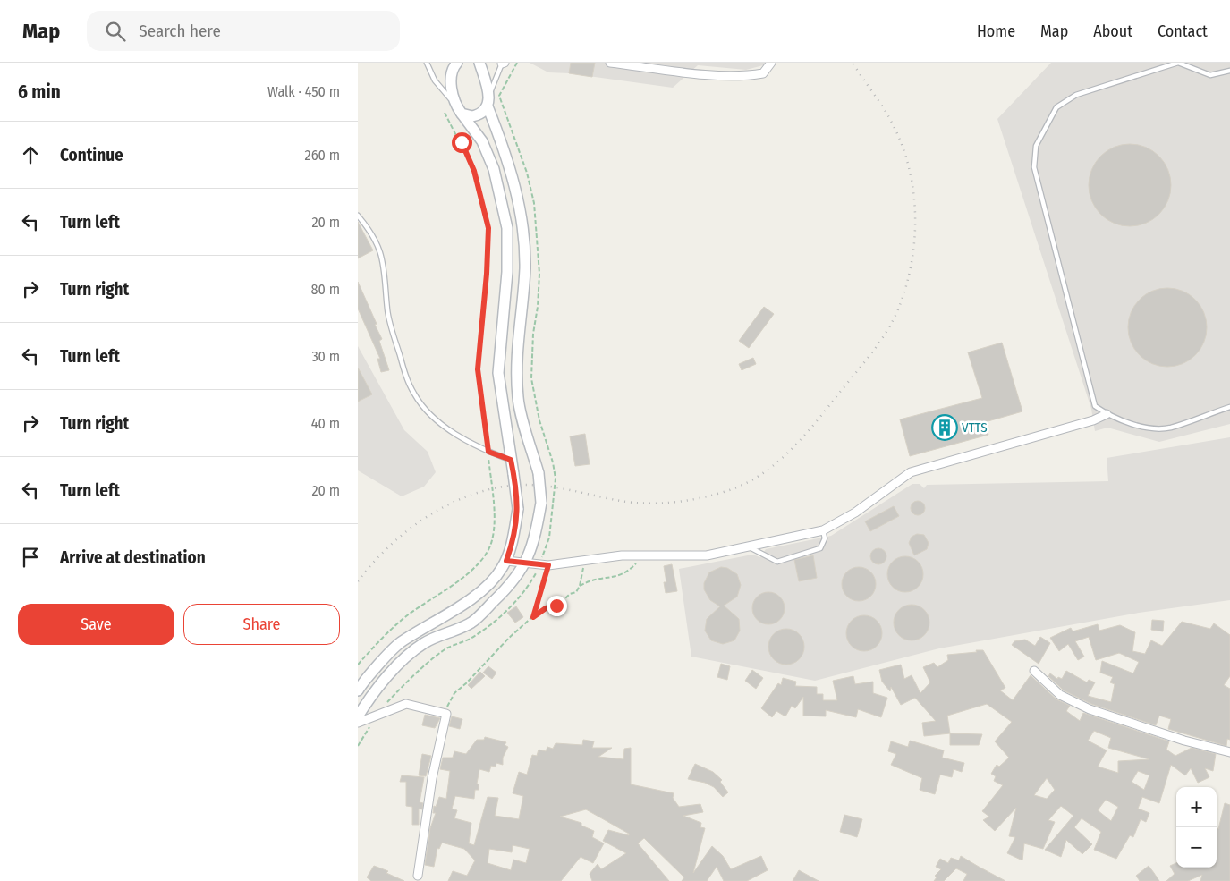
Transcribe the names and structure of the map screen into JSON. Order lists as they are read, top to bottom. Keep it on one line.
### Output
{"places":{"building":["VTTS"]},"page":{"header":"Map","search":"Search here","nav":["Home","Map","About","Contact"],"heading":["6 min","Walk · 450 m"],"list":[["Continue","260 m"],["Turn left","20 m"],["Turn right","80 m"],["Turn left","30 m"],["Turn right","40 m"],["Turn left","20 m"],"Arrive at destination"],"buttons":["Save","Share"],"map_buttons":["+","−"]}}
